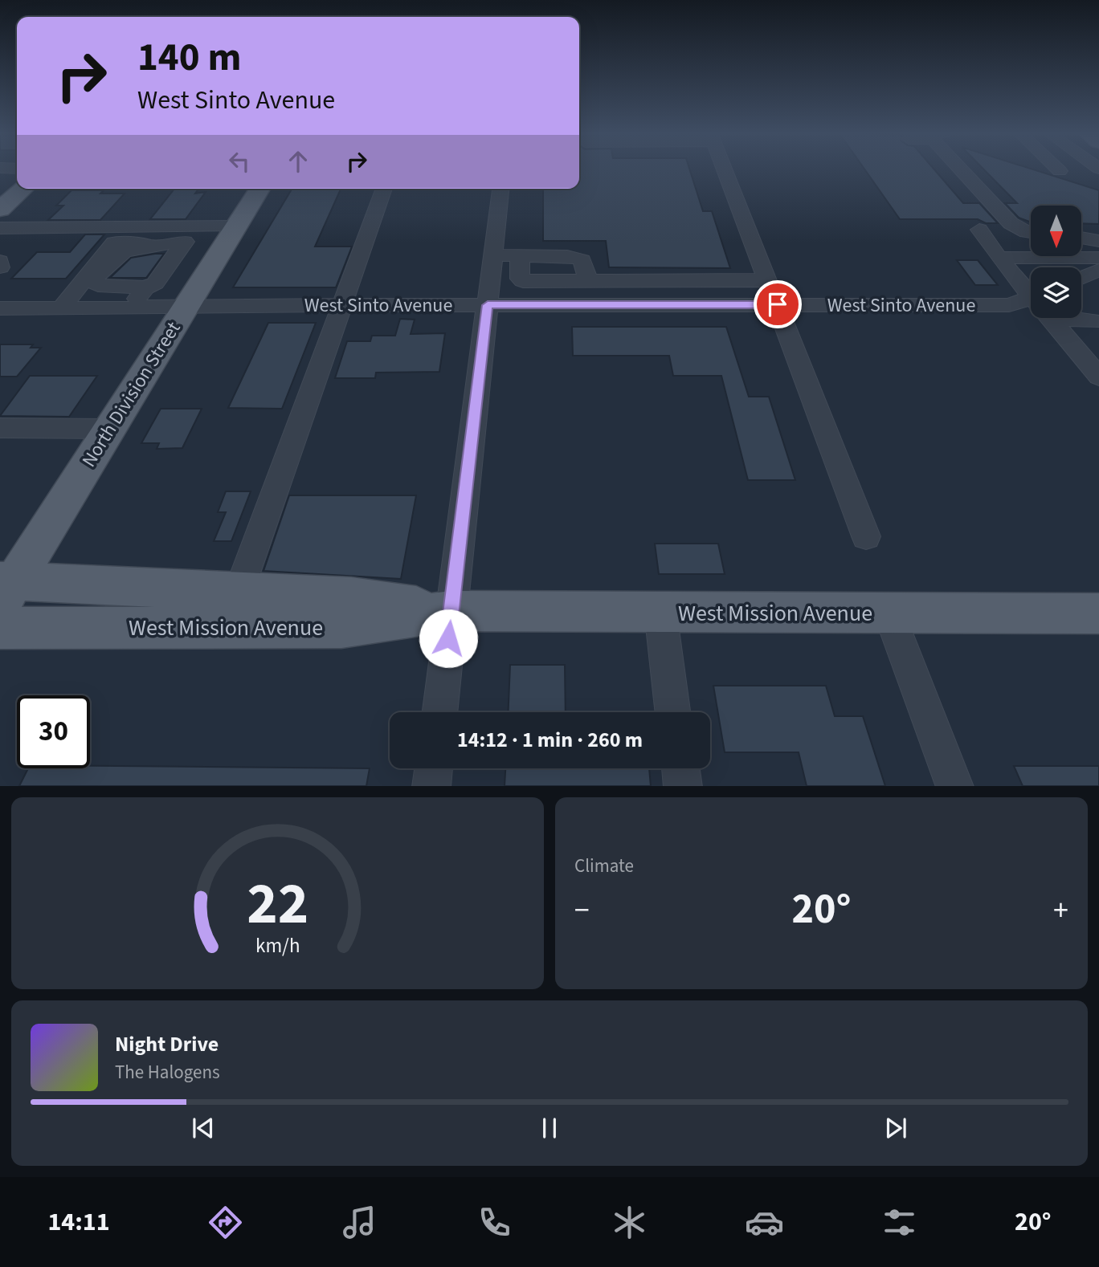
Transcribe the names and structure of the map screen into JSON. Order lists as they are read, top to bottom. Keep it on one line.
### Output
{"streets":{"main road":["North Division Street","West Mission Avenue"],"street":["West Sinto Avenue"]},"crossings":[["West Sinto Avenue","North Division Street"],["North Division Street","West Mission Avenue"]],"north":"bottom","page":{"turn":["140 m","West Sinto Avenue"],"limit":"30","trip":"14:12 · 1 min · 260 m","tile":"Climate","heat":["−","20°","+"],"song":["Night Drive","The Halogens"],"tabs":["14:11","20°"],"gauge":["22","km/h"]}}
